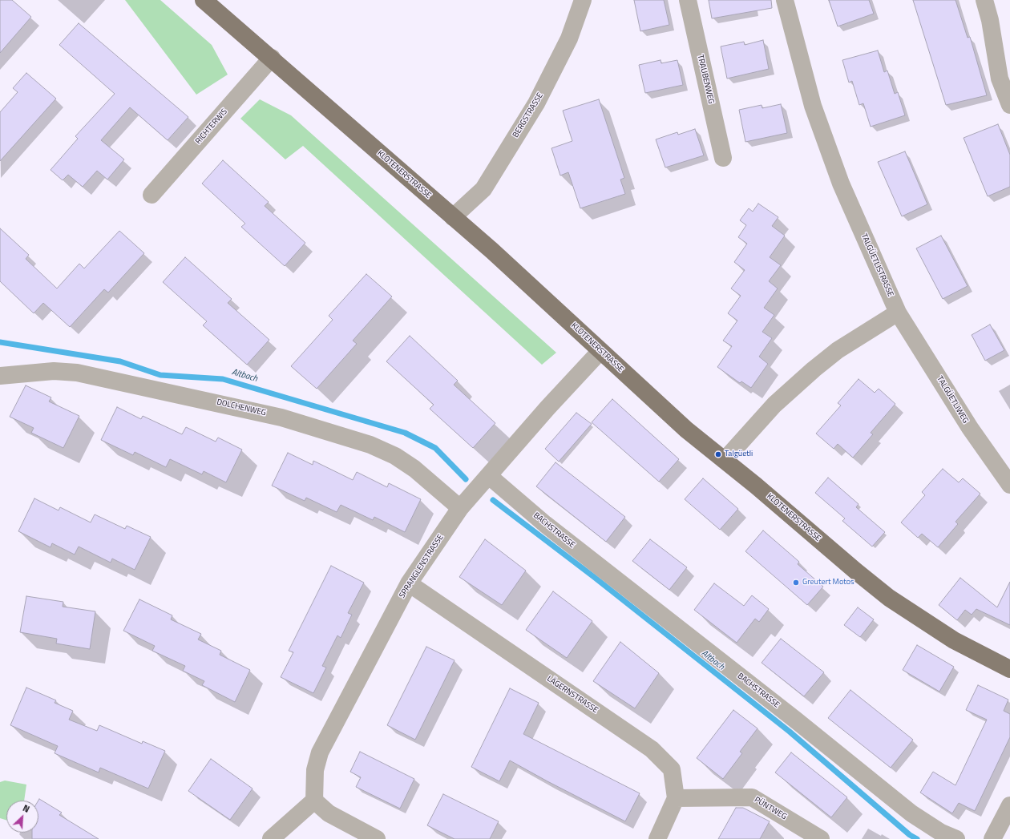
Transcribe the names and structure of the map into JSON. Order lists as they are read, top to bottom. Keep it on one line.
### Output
{"streets":{"main road":["KLOTENERSTRASSE"],"street":["TRAUBENWEG","BERGSTRASSE","RICHTERWIS","TALGÜETLISTRASSE","TALGÜETLIWEG","DOLCHENWEG","BACHSTRASSE","SPRANGLENSTRASSE","LÄGERNSTRASSE","PÜNTWEG"]},"crossings":[["BERGSTRASSE","KLOTENERSTRASSE"],["RICHTERWIS","KLOTENERSTRASSE"],["KLOTENERSTRASSE","SPRANGLENSTRASSE"],["TALGÜETLISTRASSE","TALGÜETLIWEG"],["DOLCHENWEG","SPRANGLENSTRASSE"],["BACHSTRASSE","SPRANGLENSTRASSE"],["SPRANGLENSTRASSE","LÄGERNSTRASSE"],["LÄGERNSTRASSE","PÜNTWEG"]],"water":["Altbach"],"places":["Talgüetli","Greutert Motos"],"north":"top right"}
